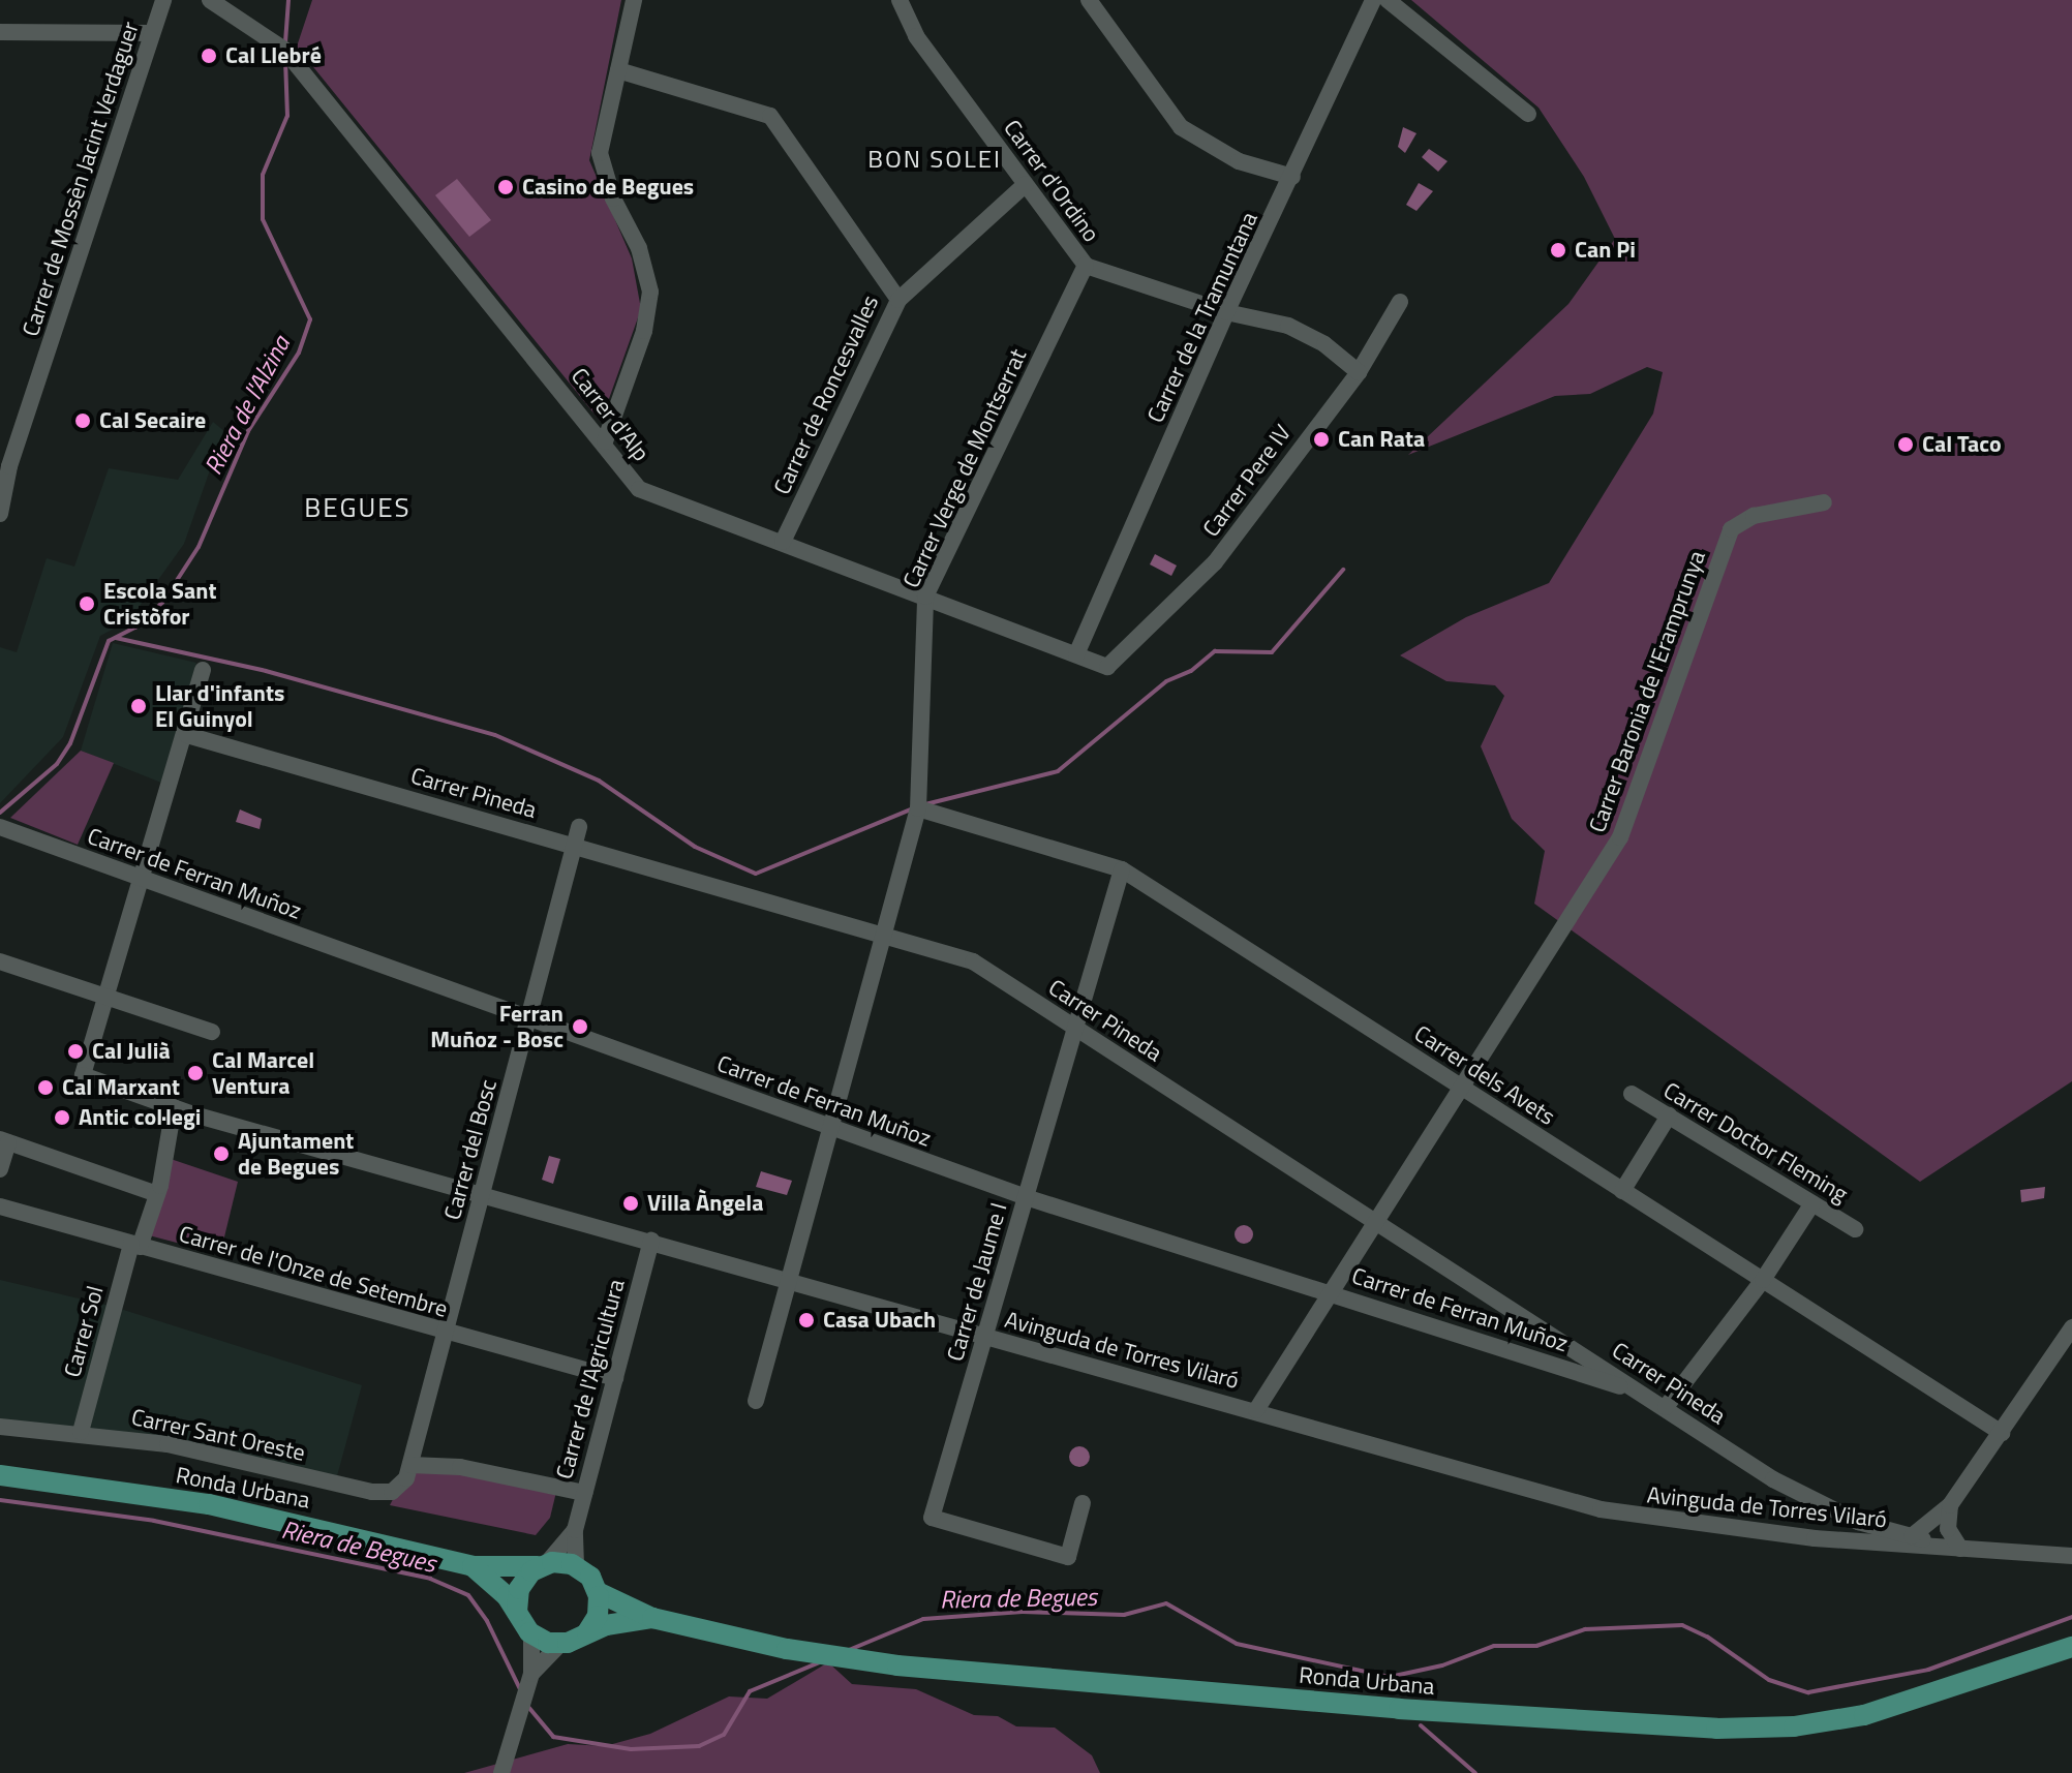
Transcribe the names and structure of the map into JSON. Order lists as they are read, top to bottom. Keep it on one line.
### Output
{"streets":{"main road":["Ronda Urbana"],"street":["Carrer de Mossèn Jacint Verdaguer","Carrer d'Ordino","Carrer de la Tramuntana","Carrer de Roncesvalles","Carrer d'Alp","Carrer Verge de Montserrat","Carrer Pere IV","Carrer Baronia de l'Eramprunya","Carrer Pineda","Carrer de Ferran Muñoz","Carrer dels Avets","Carrer Doctor Fleming","Carrer del Bosc","Carrer de l'Onze de Setembre","Carrer de Jaume I","Carrer Sol","Avinguda de Torres Vilaró","Carrer de l'Agricultura","Carrer Sant Oreste"]},"crossings":[["Carrer d'Ordino","Carrer de la Tramuntana"],["Carrer d'Ordino","Carrer Verge de Montserrat"],["Carrer d'Ordino","Carrer Pere IV"],["Carrer de la Tramuntana","Carrer d'Alp"],["Carrer de Roncesvalles","Carrer d'Alp"],["Carrer d'Alp","Carrer Verge de Montserrat"],["Carrer d'Alp","Carrer Pere IV"],["Carrer Verge de Montserrat","Carrer Pineda"],["Carrer Verge de Montserrat","Carrer de Ferran Muñoz"],["Carrer Verge de Montserrat","Carrer dels Avets"],["Carrer Verge de Montserrat","Avinguda de Torres Vilaró"],["Carrer Baronia de l'Eramprunya","Carrer Pineda"],["Carrer Baronia de l'Eramprunya","Carrer de Ferran Muñoz"],["Carrer Baronia de l'Eramprunya","Carrer dels Avets"],["Carrer Baronia de l'Eramprunya","Avinguda de Torres Vilaró"],["Carrer Pineda","Carrer de Ferran Muñoz"],["Carrer Pineda","Carrer del Bosc"],["Carrer Pineda","Carrer de Jaume I"],["Carrer Pineda","Avinguda de Torres Vilaró"],["Carrer de Ferran Muñoz","Carrer del Bosc"],["Carrer de Ferran Muñoz","Carrer de Jaume I"],["Carrer dels Avets","Carrer de Jaume I"],["Carrer del Bosc","Carrer de l'Onze de Setembre"],["Carrer del Bosc","Avinguda de Torres Vilaró"],["Carrer del Bosc","Carrer Sant Oreste"],["Carrer de l'Onze de Setembre","Carrer Sol"],["Carrer de l'Onze de Setembre","Carrer de l'Agricultura"],["Carrer de Jaume I","Avinguda de Torres Vilaró"],["Carrer Sol","Avinguda de Torres Vilaró"],["Carrer Sol","Carrer Sant Oreste"],["Avinguda de Torres Vilaró","Carrer de l'Agricultura"],["Carrer de l'Agricultura","Ronda Urbana"]],"districts":["BON SOLEI","BEGUES"],"water":["Riera de l'Alzina","Riera de Begues"],"places":["Cal Llebré","Casino de Begues","Can Pi","Cal Secaire","Can Rata","Cal Taco","Escola Sant Cristòfor","Llar d'infants El Guinyol","Ferran Muñoz - Bosc","Cal Julià","Cal Marcel Ventura","Cal Marxant","Antic col·legi","Ajuntament de Begues","Villa Àngela","Casa Ubach"]}
